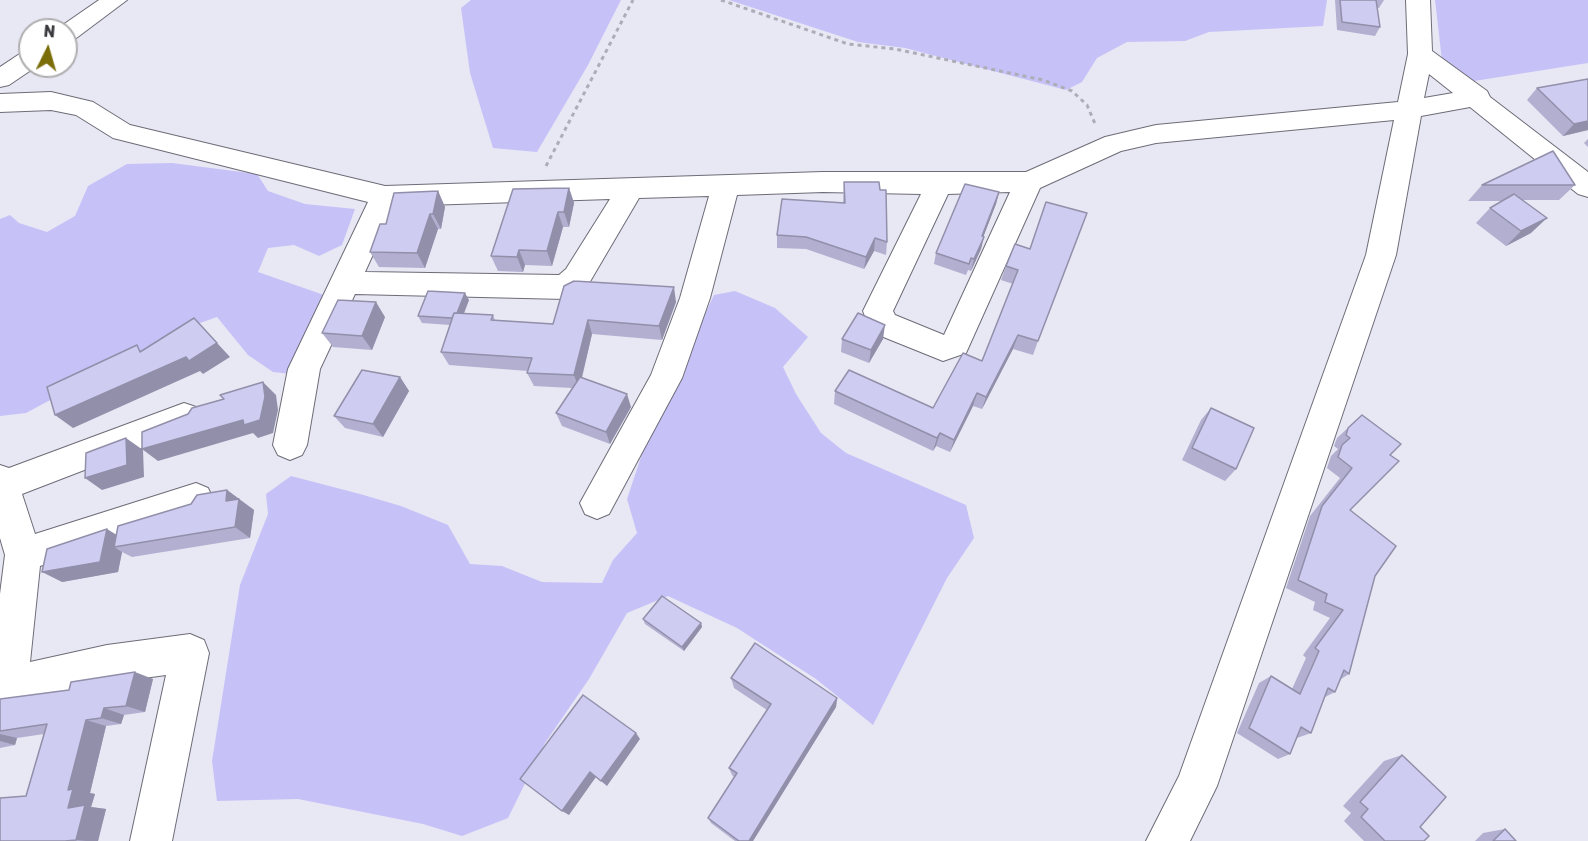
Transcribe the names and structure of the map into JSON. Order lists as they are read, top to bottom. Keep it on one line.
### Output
{"north":"top"}
